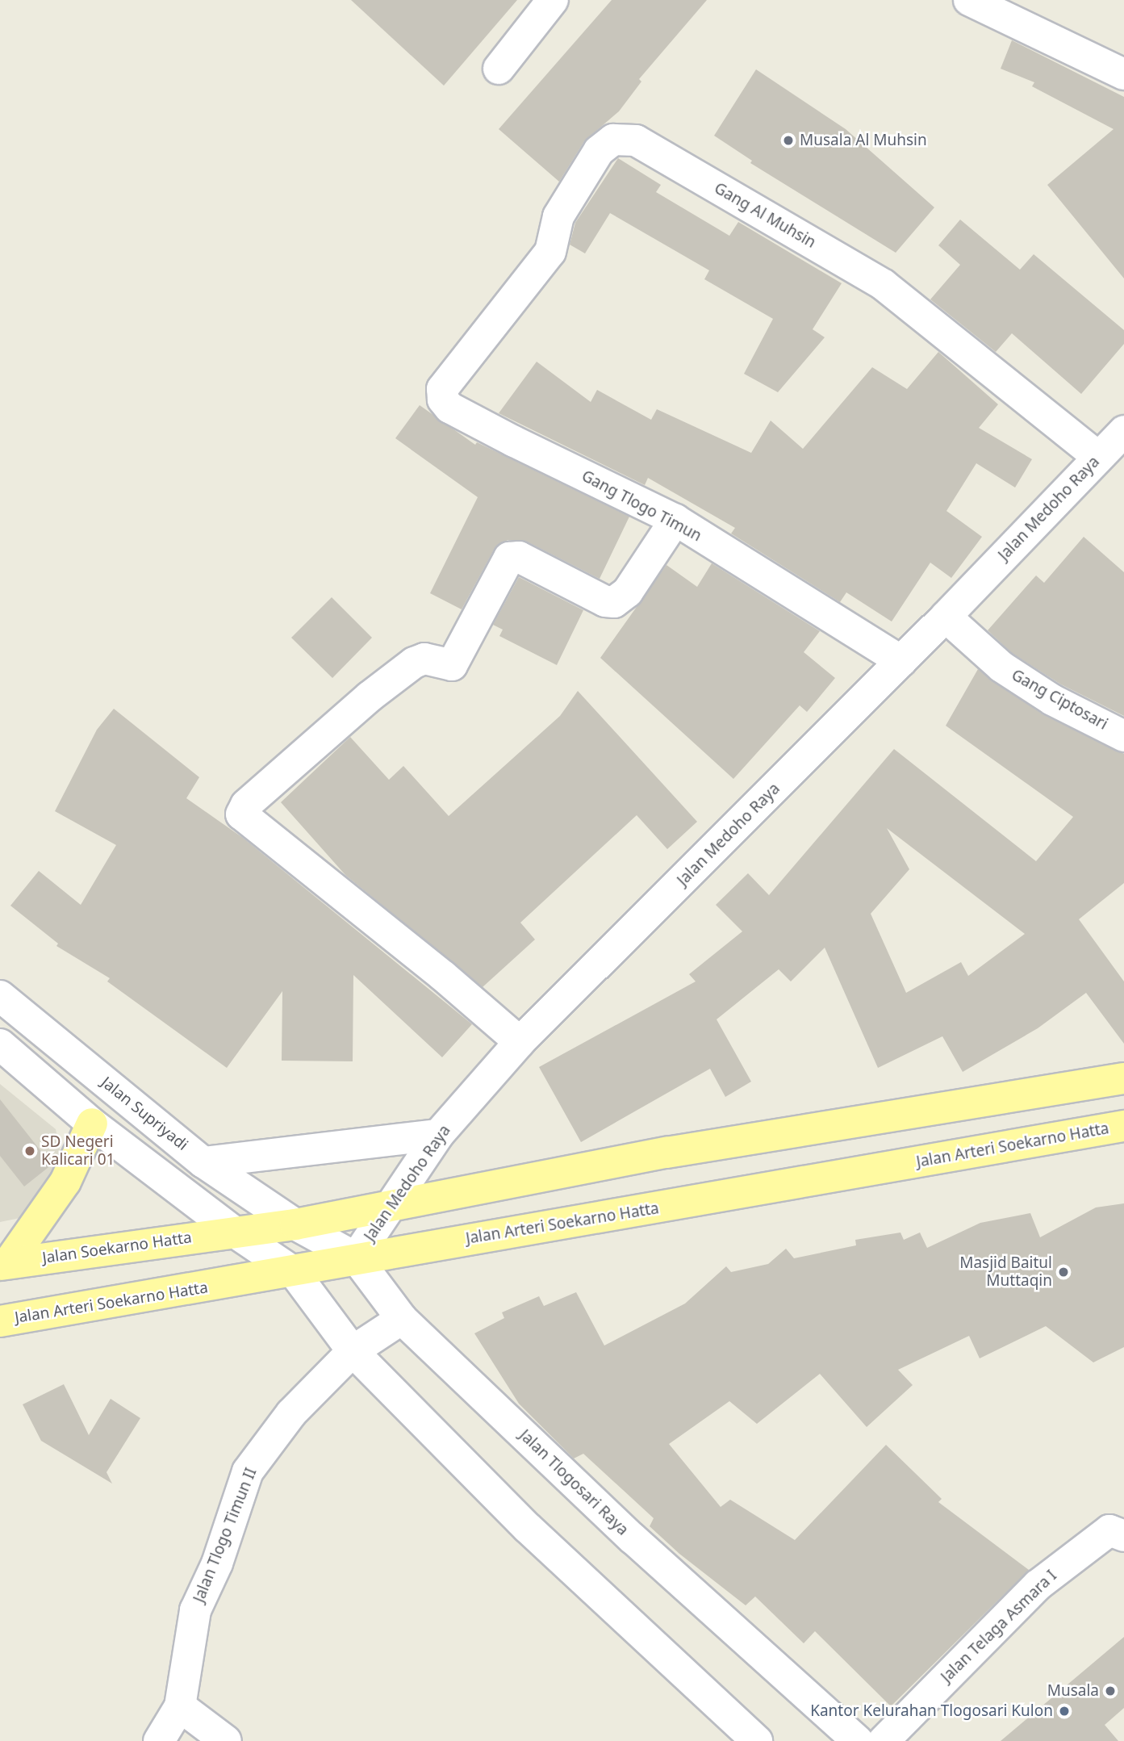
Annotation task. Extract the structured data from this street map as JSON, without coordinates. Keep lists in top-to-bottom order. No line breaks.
{"streets":{"main road":["Jalan Arteri Soekarno Hatta","Jalan Soekarno Hatta"],"street":["Gang Al Muhsin","Gang Tlogo Timun","Jalan Medoho Raya","Gang Ciptosari","Jalan Supriyadi","Jalan Tlogosari Raya","Jalan Tlogo Timun II","Jalan Telaga Asmara I"]},"crossings":[["Gang Al Muhsin","Gang Tlogo Timun"],["Gang Al Muhsin","Jalan Medoho Raya"],["Gang Tlogo Timun","Jalan Medoho Raya"],["Jalan Medoho Raya","Gang Ciptosari"],["Jalan Medoho Raya","Jalan Arteri Soekarno Hatta"],["Jalan Medoho Raya","Jalan Tlogosari Raya"],["Jalan Supriyadi","Jalan Tlogosari Raya"],["Jalan Arteri Soekarno Hatta","Jalan Tlogosari Raya"],["Jalan Tlogosari Raya","Jalan Tlogo Timun II"]],"places":["Musala Al Muhsin","SD Negeri Kalicari 01","Masjid Baitul Muttaqin","Musala","Kantor Kelurahan Tlogosari Kulon"]}
